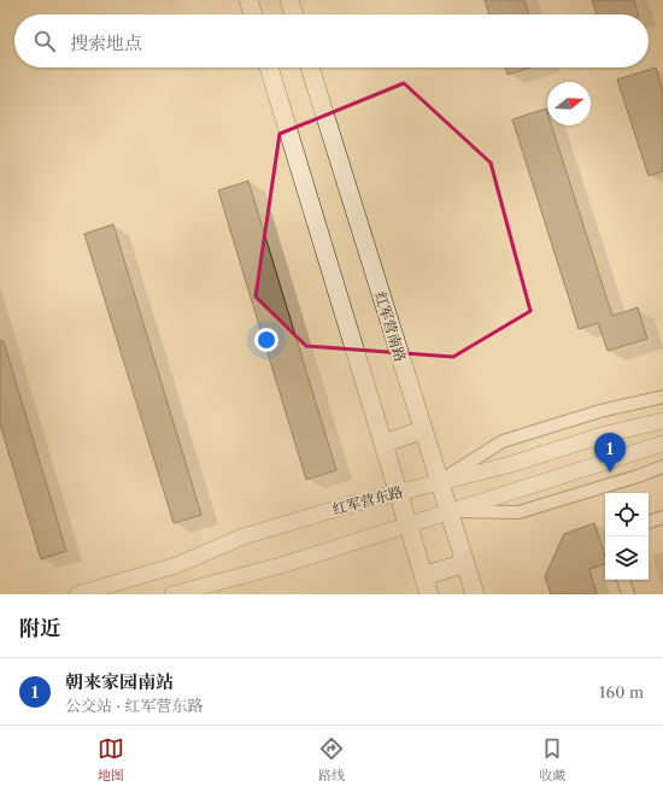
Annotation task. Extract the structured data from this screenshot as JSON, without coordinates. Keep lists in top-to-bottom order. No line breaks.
{"streets":{"main road":["红军营南路"],"street":["红军营东路"]},"crossings":[["红军营南路","红军营东路"]],"north":"right","page":{"search":"搜索地点","pins":"1","heading":"附近","list":[{"mark":"1","name":"朝来家园南站","note":"公交站 · 红军营东路","value":"160 m"}],"nav":["地图","路线","收藏"]}}
